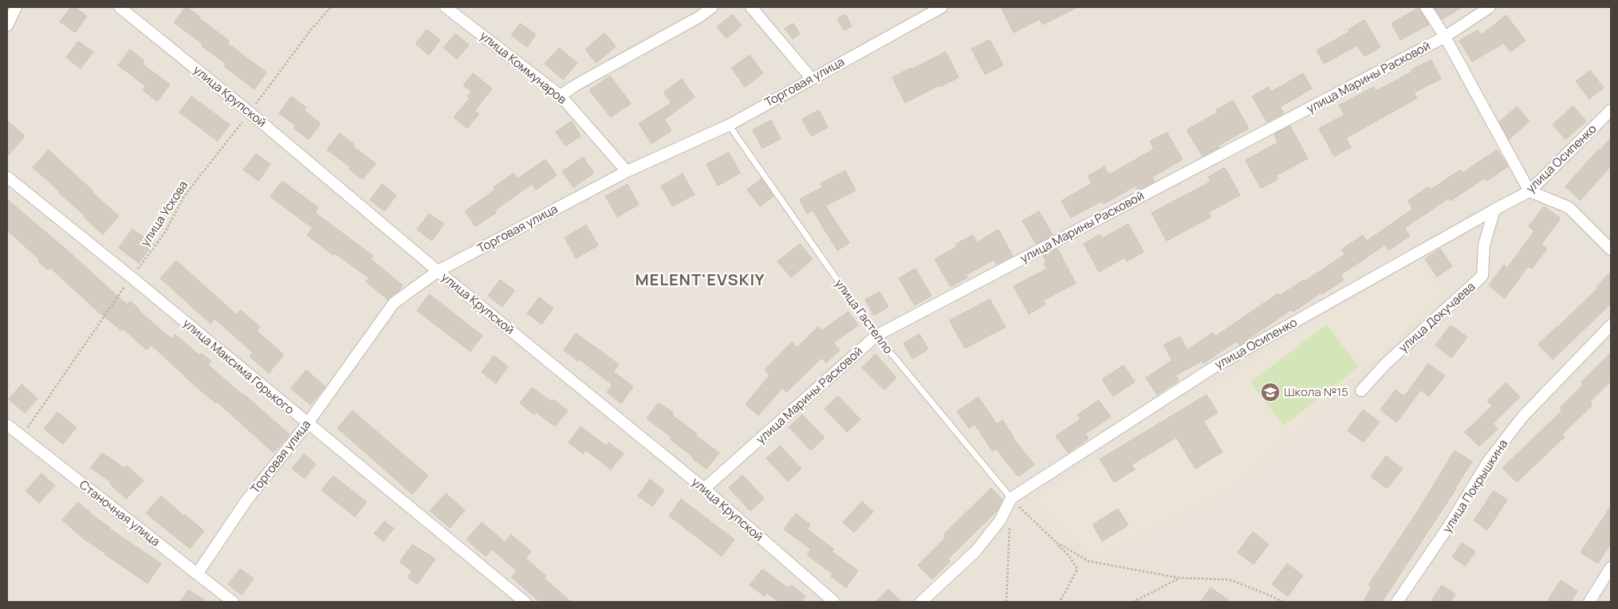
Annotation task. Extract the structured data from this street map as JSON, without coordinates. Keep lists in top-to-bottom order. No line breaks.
{"streets":{"street":["улица Коммунаров","улица Марины Расковой","Торговая улица","улица Крупской","улица Осипенко","улица Докучаева","улица Максима Горького","улица Покрышкина","Станочная улица"],"lane":["улица Гастелло"],"path":["улица Ускова"]},"crossings":[["улица Коммунаров","Торговая улица"],["улица Марины Расковой","улица Крупской"],["улица Марины Расковой","улица Гастелло"],["Торговая улица","улица Крупской"],["Торговая улица","улица Гастелло"],["Торговая улица","улица Максима Горького"],["Торговая улица","Станочная улица"],["улица Крупской","улица Ускова"],["улица Осипенко","улица Гастелло"],["улица Осипенко","улица Докучаева"],["улица Ускова","улица Максима Горького"],["улица Ускова","Станочная улица"]],"districts":["MELENT'EVSKIY"],"places":{"school or university":["Школа №15"]}}
